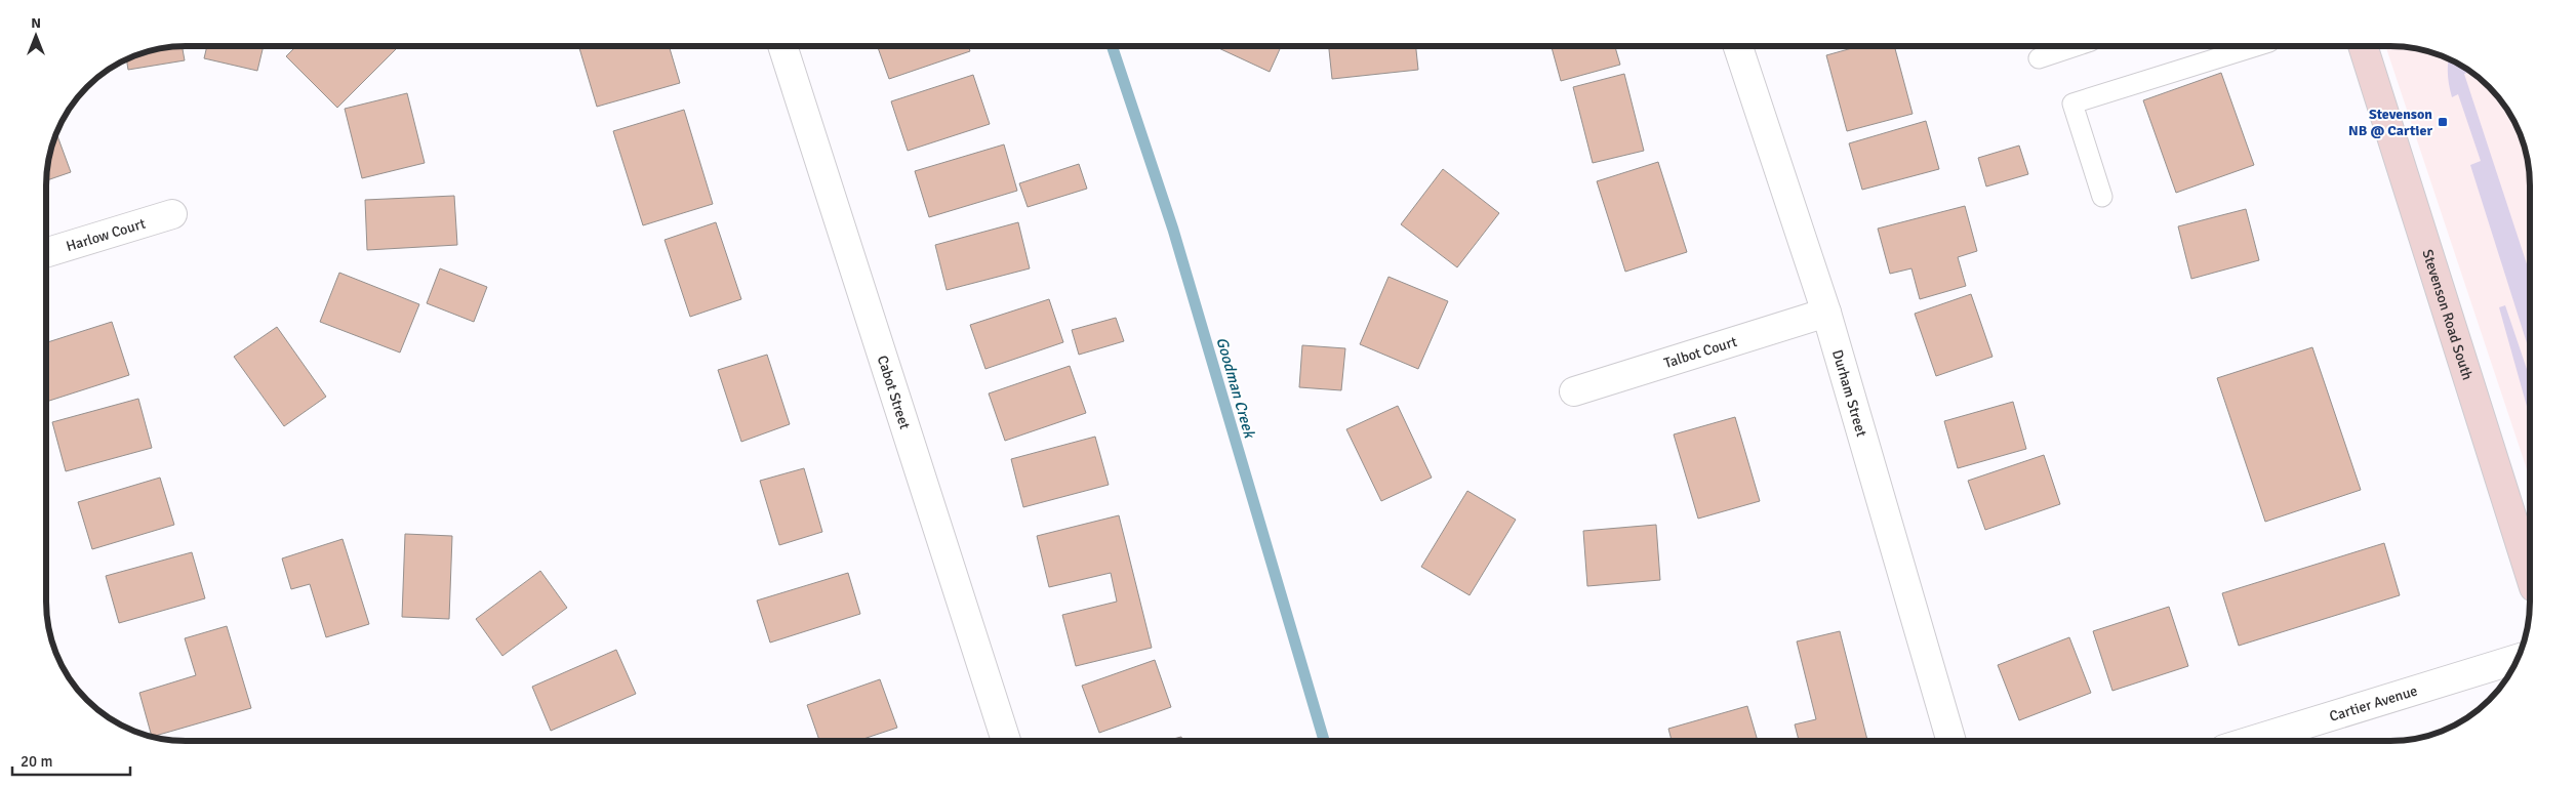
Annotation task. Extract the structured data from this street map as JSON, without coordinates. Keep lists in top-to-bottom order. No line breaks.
{"streets":{"main road":["Stevenson Road South"],"street":["Harlow Court","Talbot Court","Cabot Street","Durham Street","Cartier Avenue"]},"crossings":[["Talbot Court","Durham Street"]],"water":["Goodman Creek"],"places":{"transit":["Stevenson NB @ Cartier"]},"scale_bar":"20 m","north":"top"}
